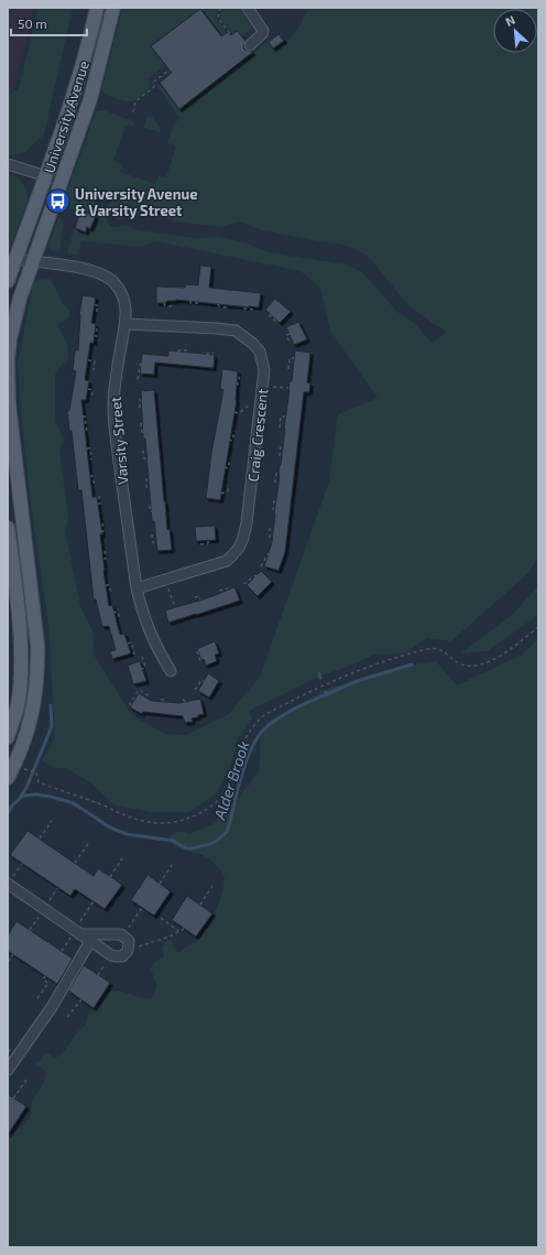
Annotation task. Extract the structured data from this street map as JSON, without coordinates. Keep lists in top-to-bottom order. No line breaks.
{"streets":{"main road":["University Avenue"],"street":["Craig Crescent","Varsity Street"]},"crossings":[["University Avenue","Varsity Street"],["Craig Crescent","Varsity Street"]],"water":["Alder Brook"],"places":{"bus stop":["University Avenue & Varsity Street"]},"scale_bar":"50 m","north":"top left"}
